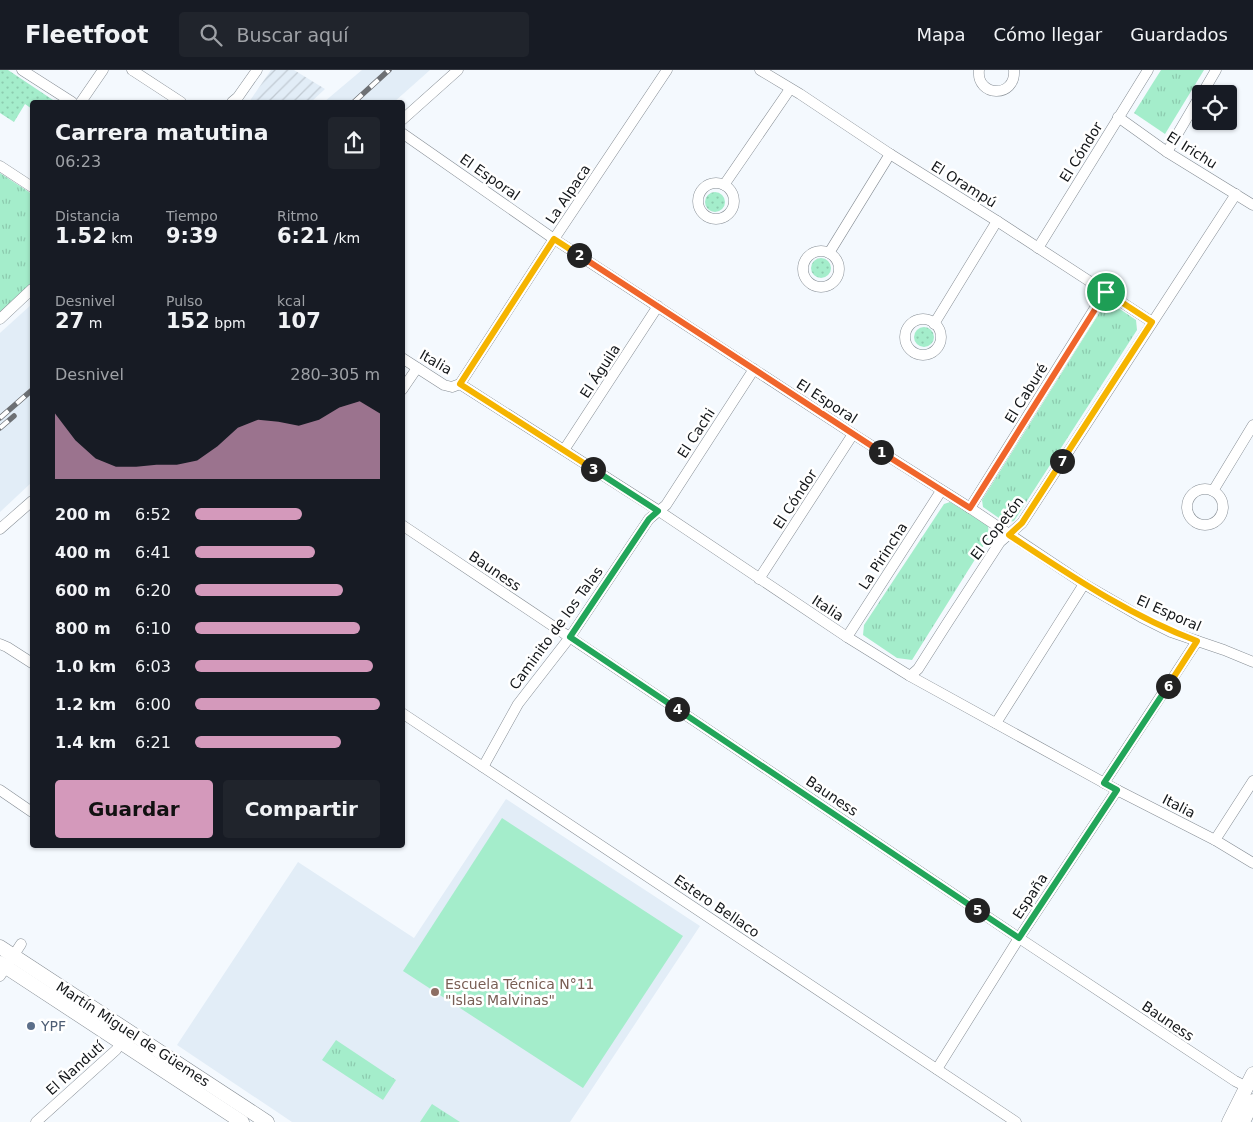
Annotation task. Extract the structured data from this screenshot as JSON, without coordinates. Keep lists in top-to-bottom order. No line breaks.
{"streets":{"main road":["Martín Miguel de Güemes"],"street":["El Irichu","El Cóndor","El Esporal","El Orampú","La Alpaca","Italia","El Águila","El Caburé","El Cachi","El Copetón","La Pirincha","Bauness","Caminito de los Talas","España","Estero Bellaco","El Ñandutí"]},"crossings":[["El Irichu","El Cóndor"],["El Irichu","El Copetón"],["El Cóndor","El Esporal"],["El Cóndor","El Orampú"],["El Cóndor","Italia"],["El Esporal","La Alpaca"],["El Esporal","El Águila"],["El Esporal","El Caburé"],["El Esporal","El Cachi"],["El Esporal","El Copetón"],["El Esporal","La Pirincha"],["El Orampú","El Caburé"],["El Orampú","El Copetón"],["La Alpaca","Italia"],["Italia","El Águila"],["Italia","El Cachi"],["Italia","El Copetón"],["Italia","La Pirincha"],["Italia","Caminito de los Talas"],["Italia","España"],["El Cachi","Caminito de los Talas"],["Bauness","Caminito de los Talas"],["Bauness","España"],["Caminito de los Talas","Estero Bellaco"],["España","Estero Bellaco"],["Martín Miguel de Güemes","El Ñandutí"]],"places":["Escuela Técnica N°11 \"Islas Malvinas\"","YPF"],"page":{"header":"Fleetfoot","search":"Buscar aquí","nav":["Mapa","Cómo llegar","Guardados"],"heading":["Carrera matutina","06:23"],"stats":[["Distancia","1.52 km"],["Tiempo","9:39"],["Ritmo","6:21 /km"],["Desnivel","27 m"],["Pulso","152 bpm"],["kcal","107"]],"pins":["2","1","7","3","6","4","5"],"chart":["Desnivel","280–305 m"],"list":[{"name":"200 m","note":"6:52"},{"name":"400 m","note":"6:41"},{"name":"600 m","note":"6:20"},{"name":"800 m","note":"6:10"},{"name":"1.0 km","note":"6:03"},{"name":"1.2 km","note":"6:00"},{"name":"1.4 km","note":"6:21"}],"buttons":["Guardar","Compartir"]}}
